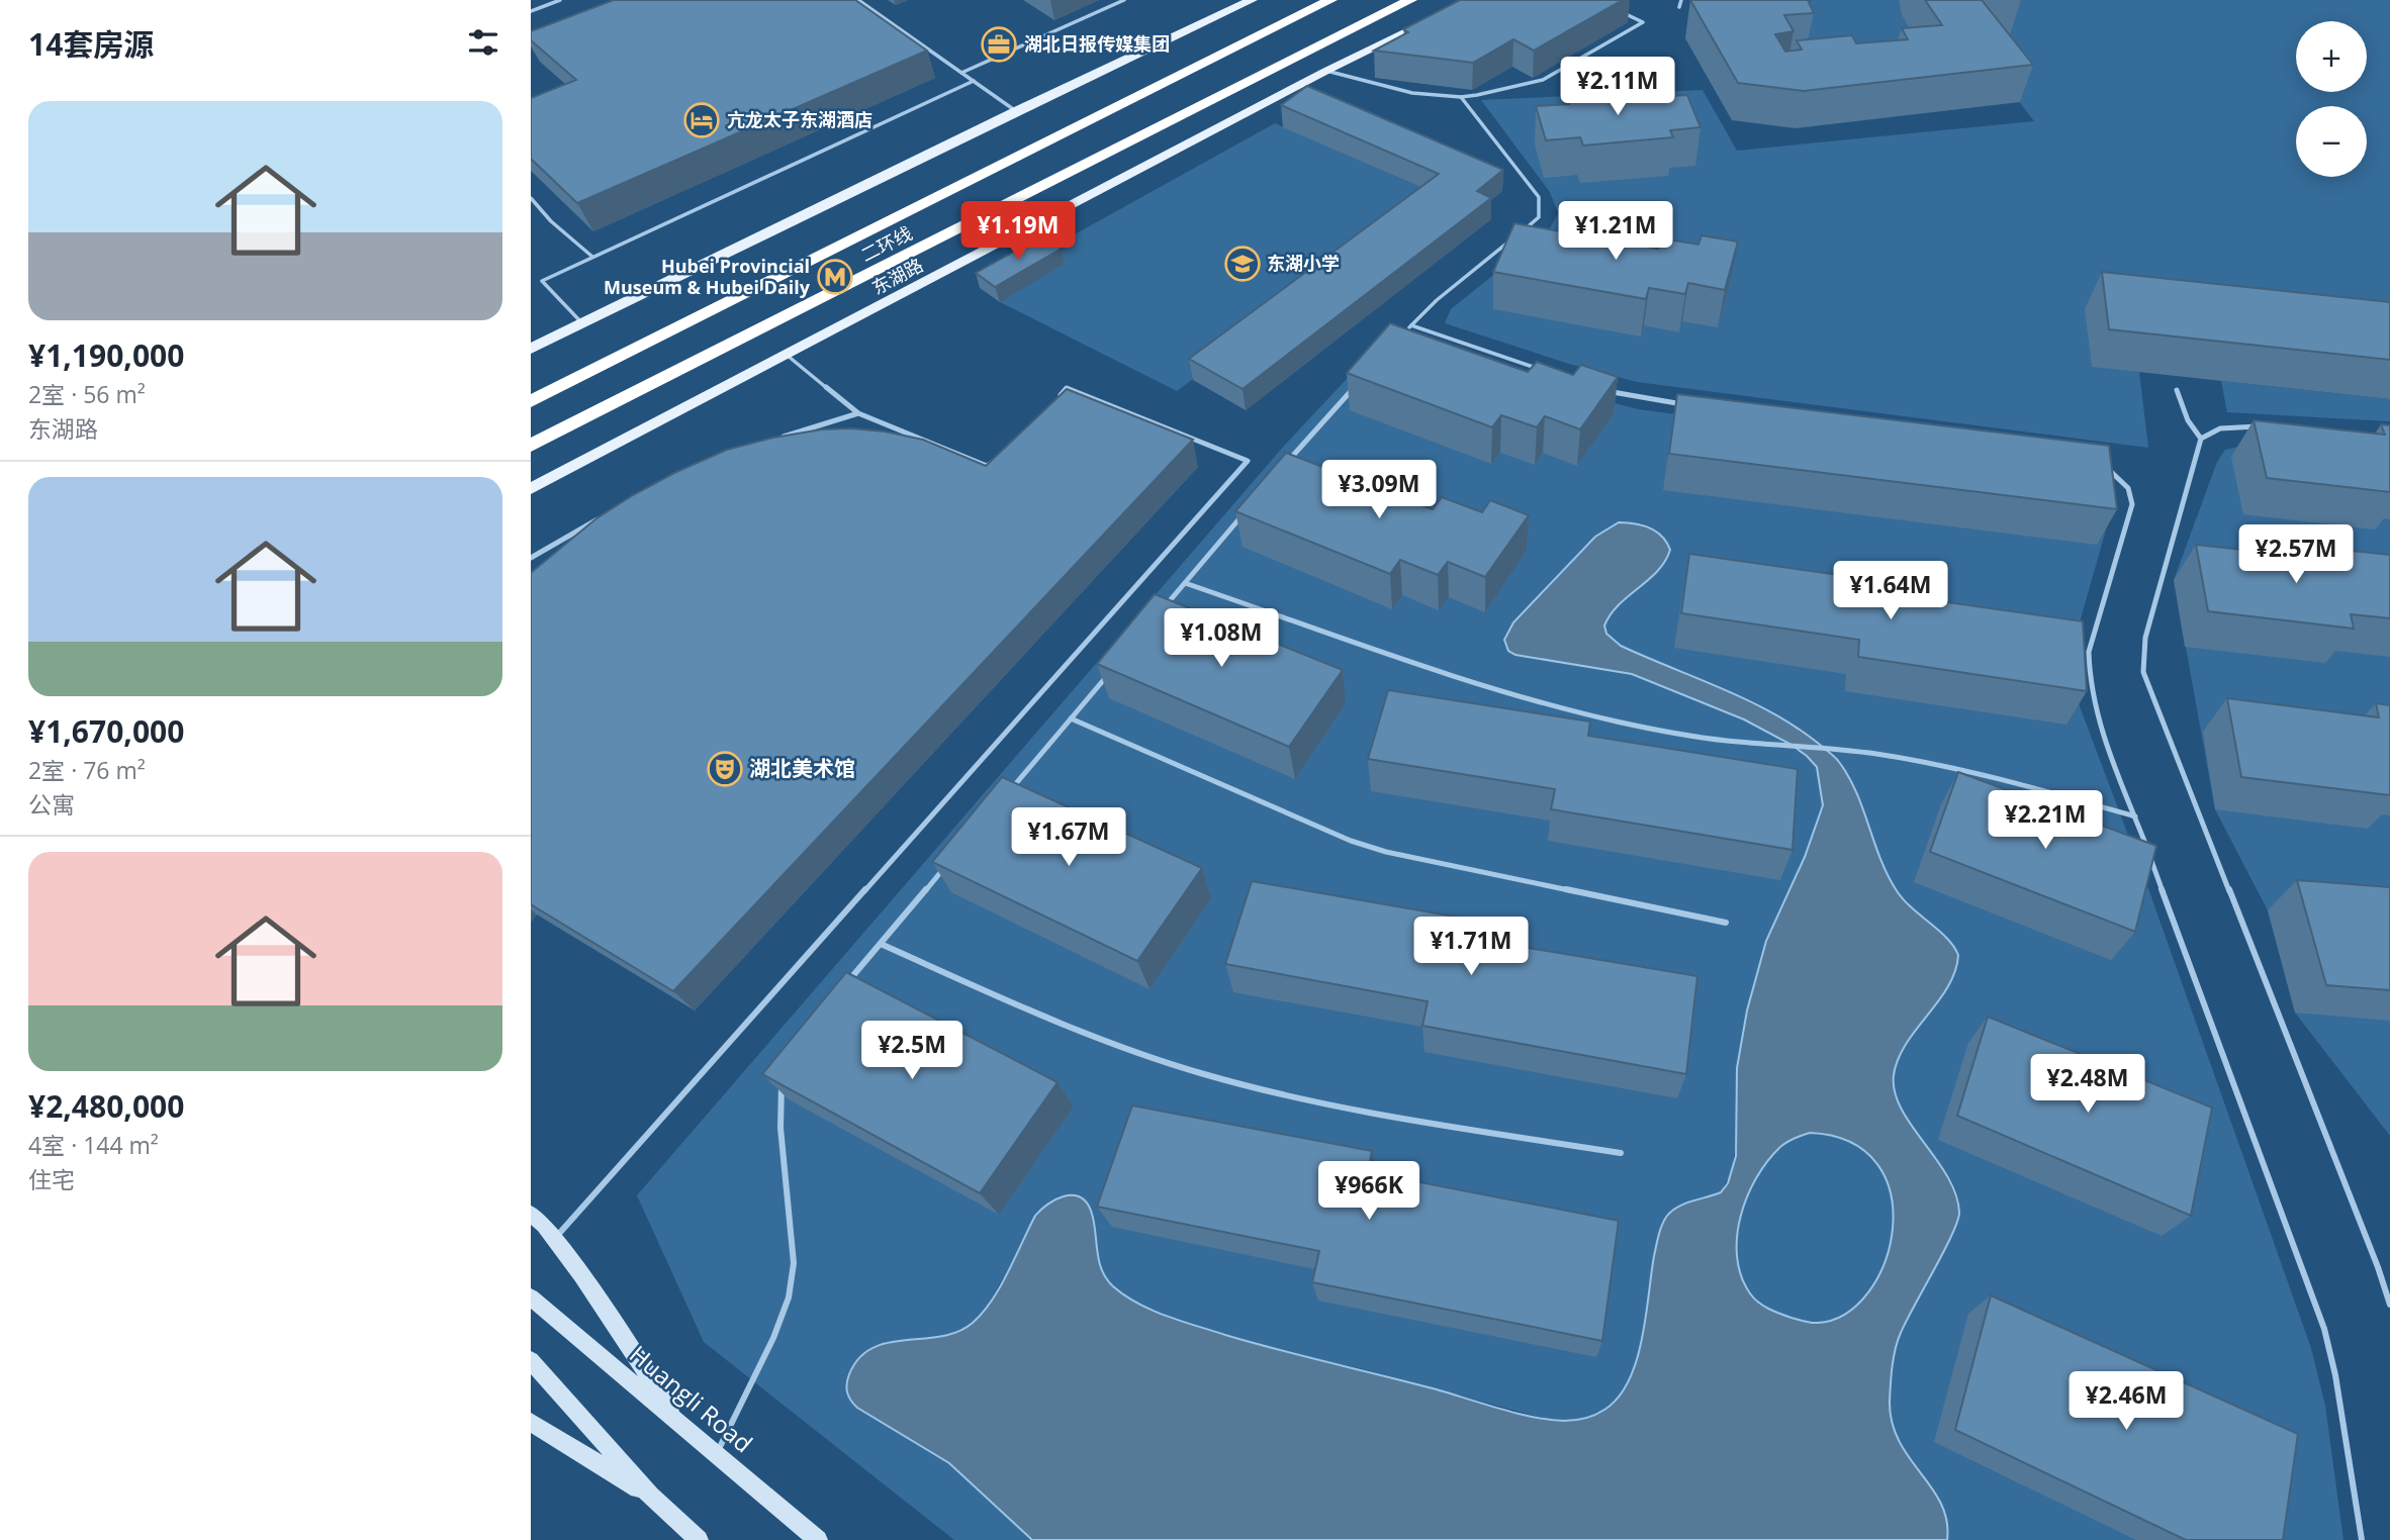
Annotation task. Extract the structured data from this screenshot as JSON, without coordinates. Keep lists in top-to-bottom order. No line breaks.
{"streets":{"highway":["二环线"],"main road":["东湖路"],"street":["Huangli Road"]},"places":{"office":["湖北日报传媒集团"],"hotel":["亢龙太子东湖酒店"],"school or university":["东湖小学"],"metro station":["Hubei Provincial Museum & Hubei Daily"],"theatre":["湖北美术馆"]},"page":{"heading":"14套房源","map_buttons":["+","−"],"price":["¥2.11M","¥1.19M","¥1.21M","¥3.09M","¥2.57M","¥1.64M","¥1.08M","¥2.21M","¥1.67M","¥1.71M","¥2.5M","¥2.48M","¥966K","¥2.46M"],"list":[{"name":"¥1,190,000","note":"2室 · 56 m² · 东湖路"},{"name":"¥1,670,000","note":"2室 · 76 m² · 公寓"},{"name":"¥2,480,000","note":"4室 · 144 m² · 住宅"}]}}
